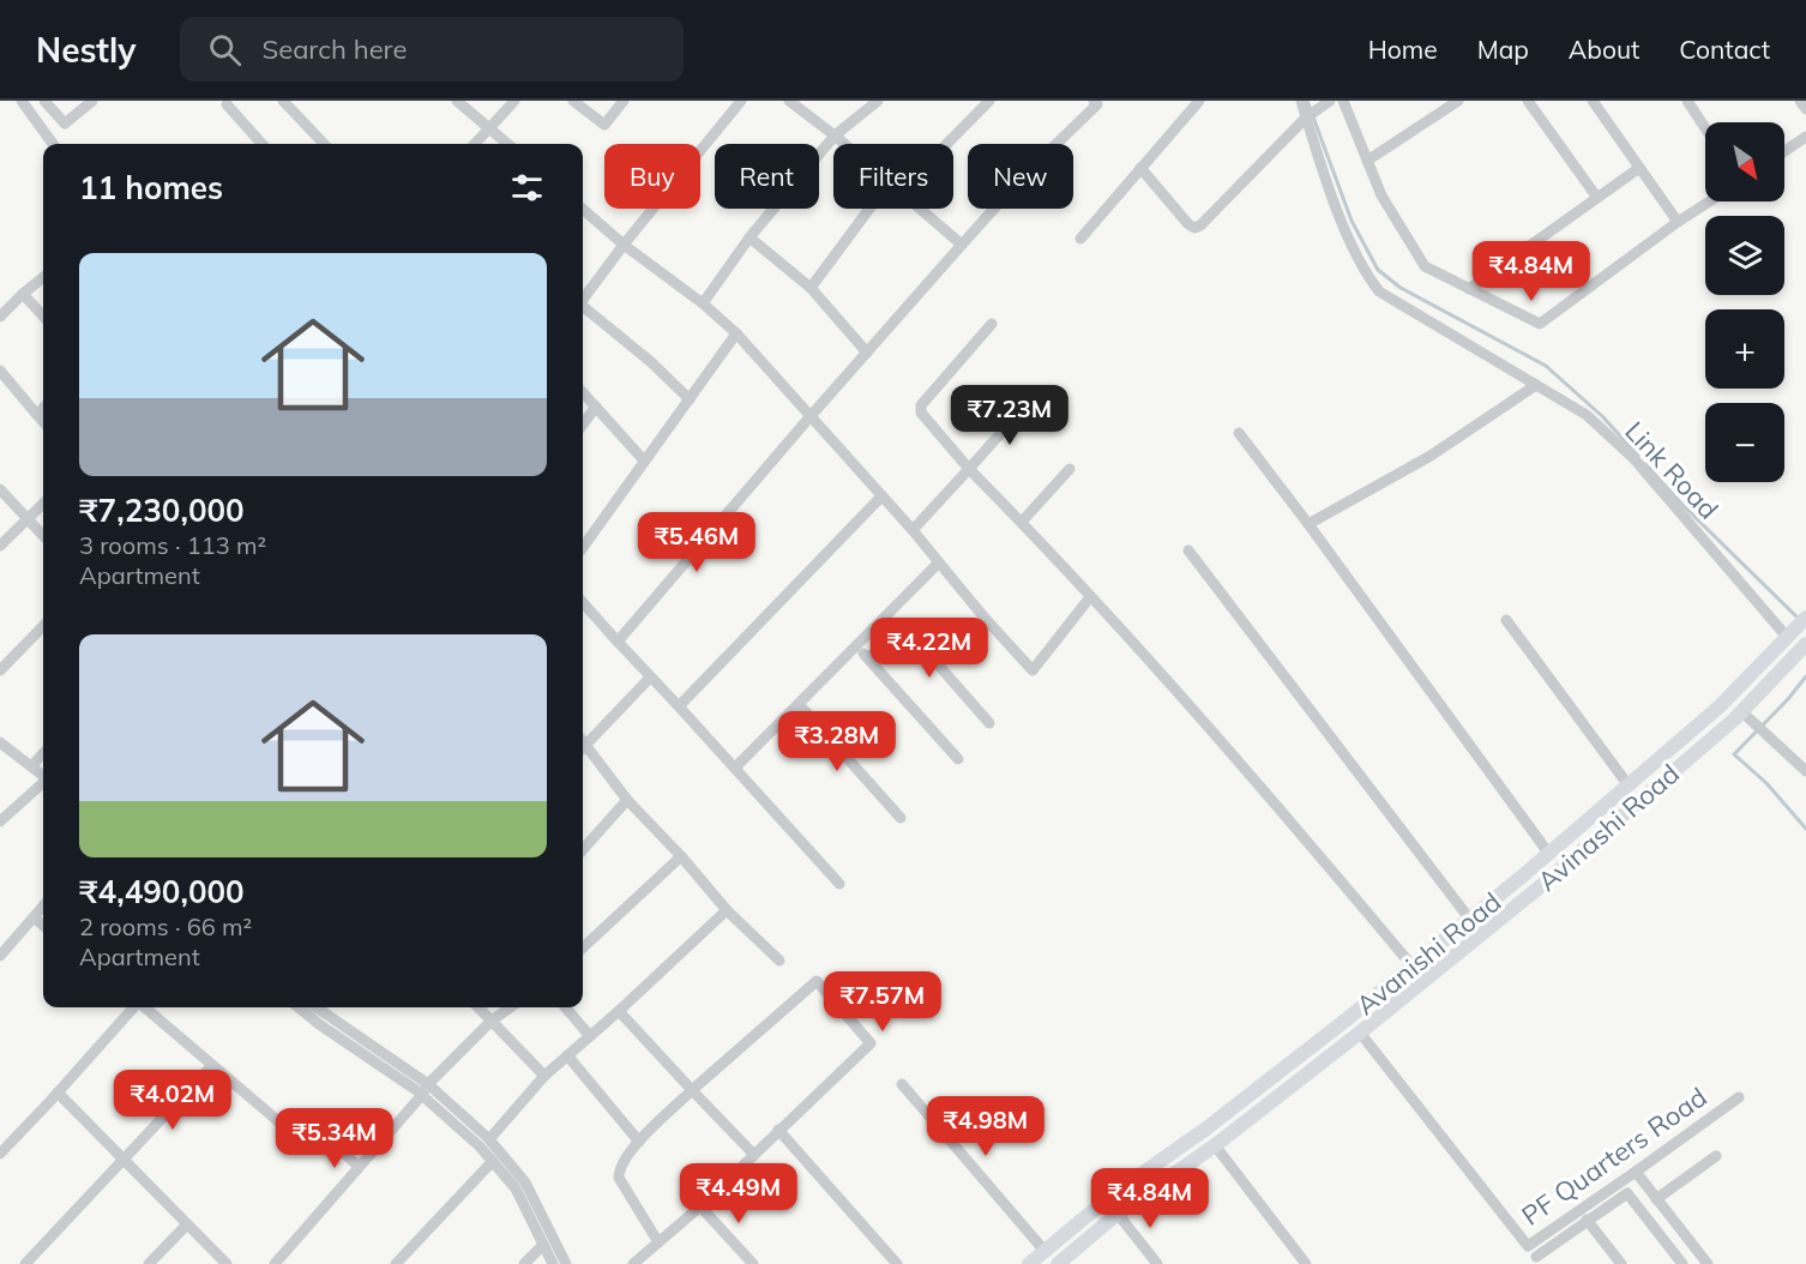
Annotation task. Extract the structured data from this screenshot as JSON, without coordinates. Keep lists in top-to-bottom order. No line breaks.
{"streets":{"main road":["Avinashi Road","Avanishi Road"],"street":["Link Road","PF Quarters Road"]},"crossings":[["Link Road","Avanishi Road"],["Avinashi Road","PF Quarters Road"]],"north":"bottom right","page":{"header":"Nestly","search":"Search here","nav":["Home","Map","About","Contact"],"map_buttons":["+","−"],"chip":["Buy","Rent","Filters","New"],"heading":"11 homes","list":[{"name":"₹7,230,000","note":"3 rooms · 113 m² · Apartment"},{"name":"₹4,490,000","note":"2 rooms · 66 m² · Apartment"}],"price":["₹4.84M","₹7.23M","₹5.46M","₹4.22M","₹3.28M","₹7.57M","₹4.02M","₹4.98M","₹5.34M","₹4.49M","₹4.84M"]}}
